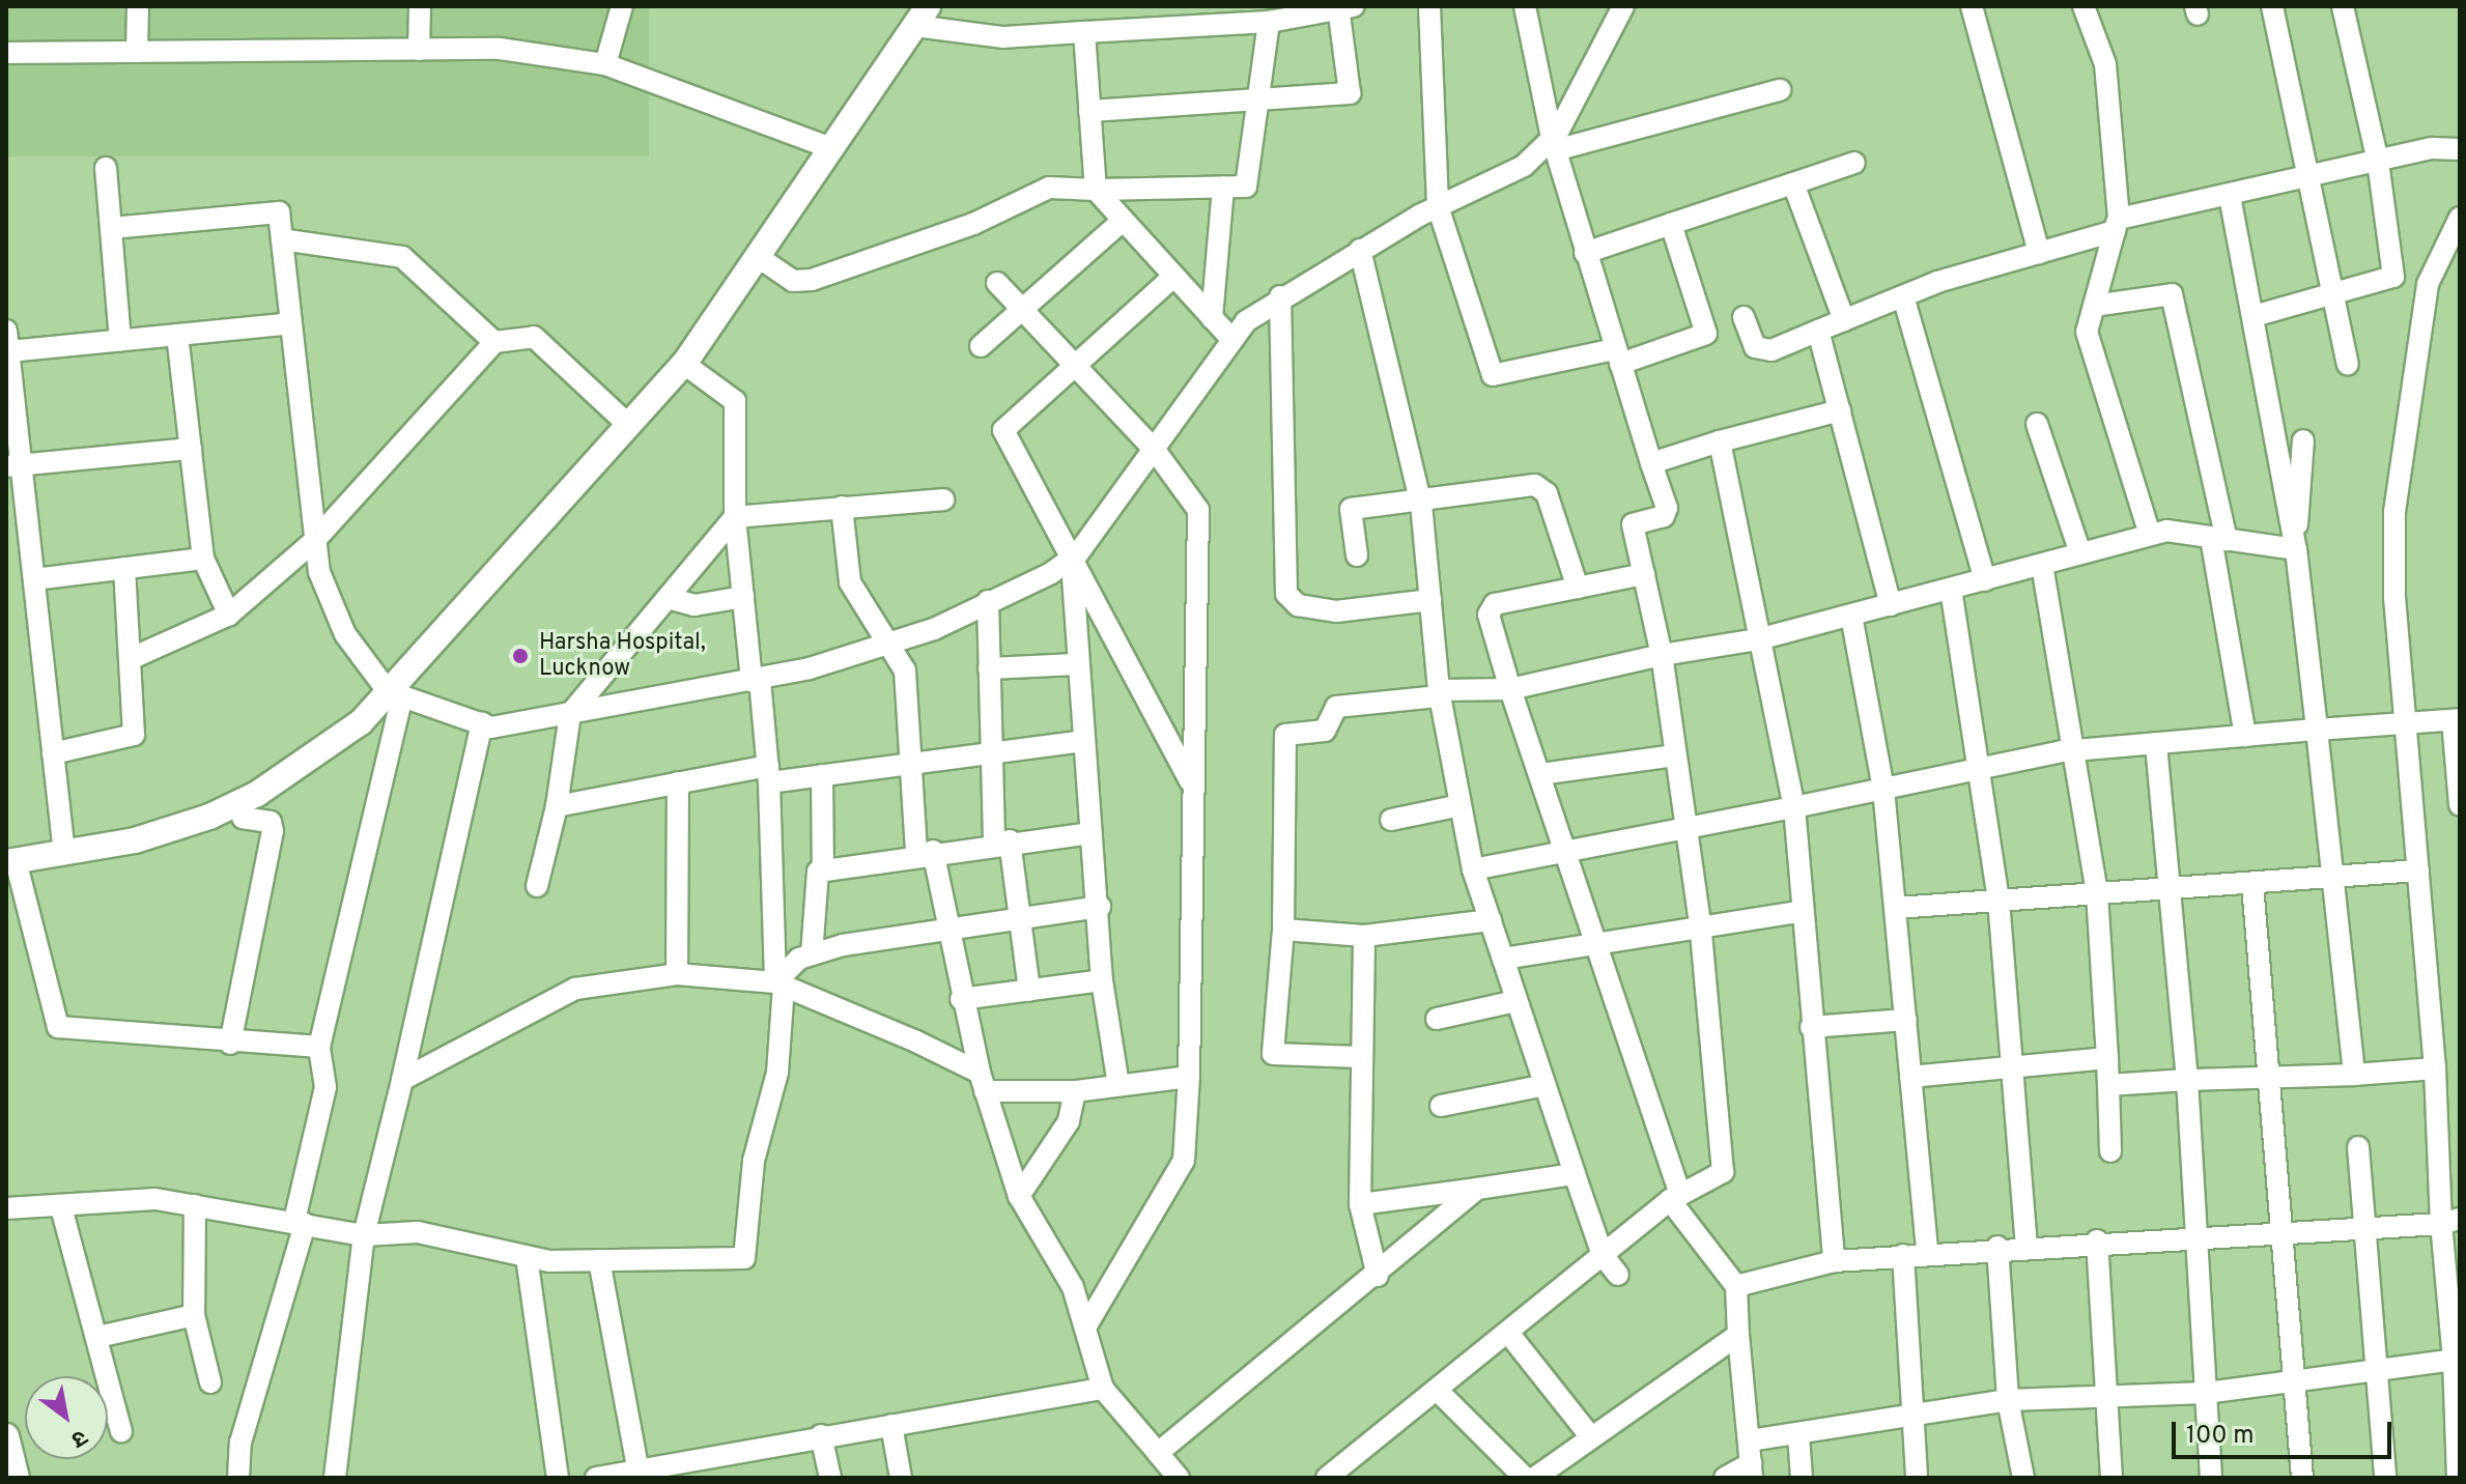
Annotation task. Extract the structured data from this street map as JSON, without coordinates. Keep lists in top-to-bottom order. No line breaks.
{"places":["Harsha Hospital, Lucknow"],"scale_bar":"100 m","north":"bottom right"}
